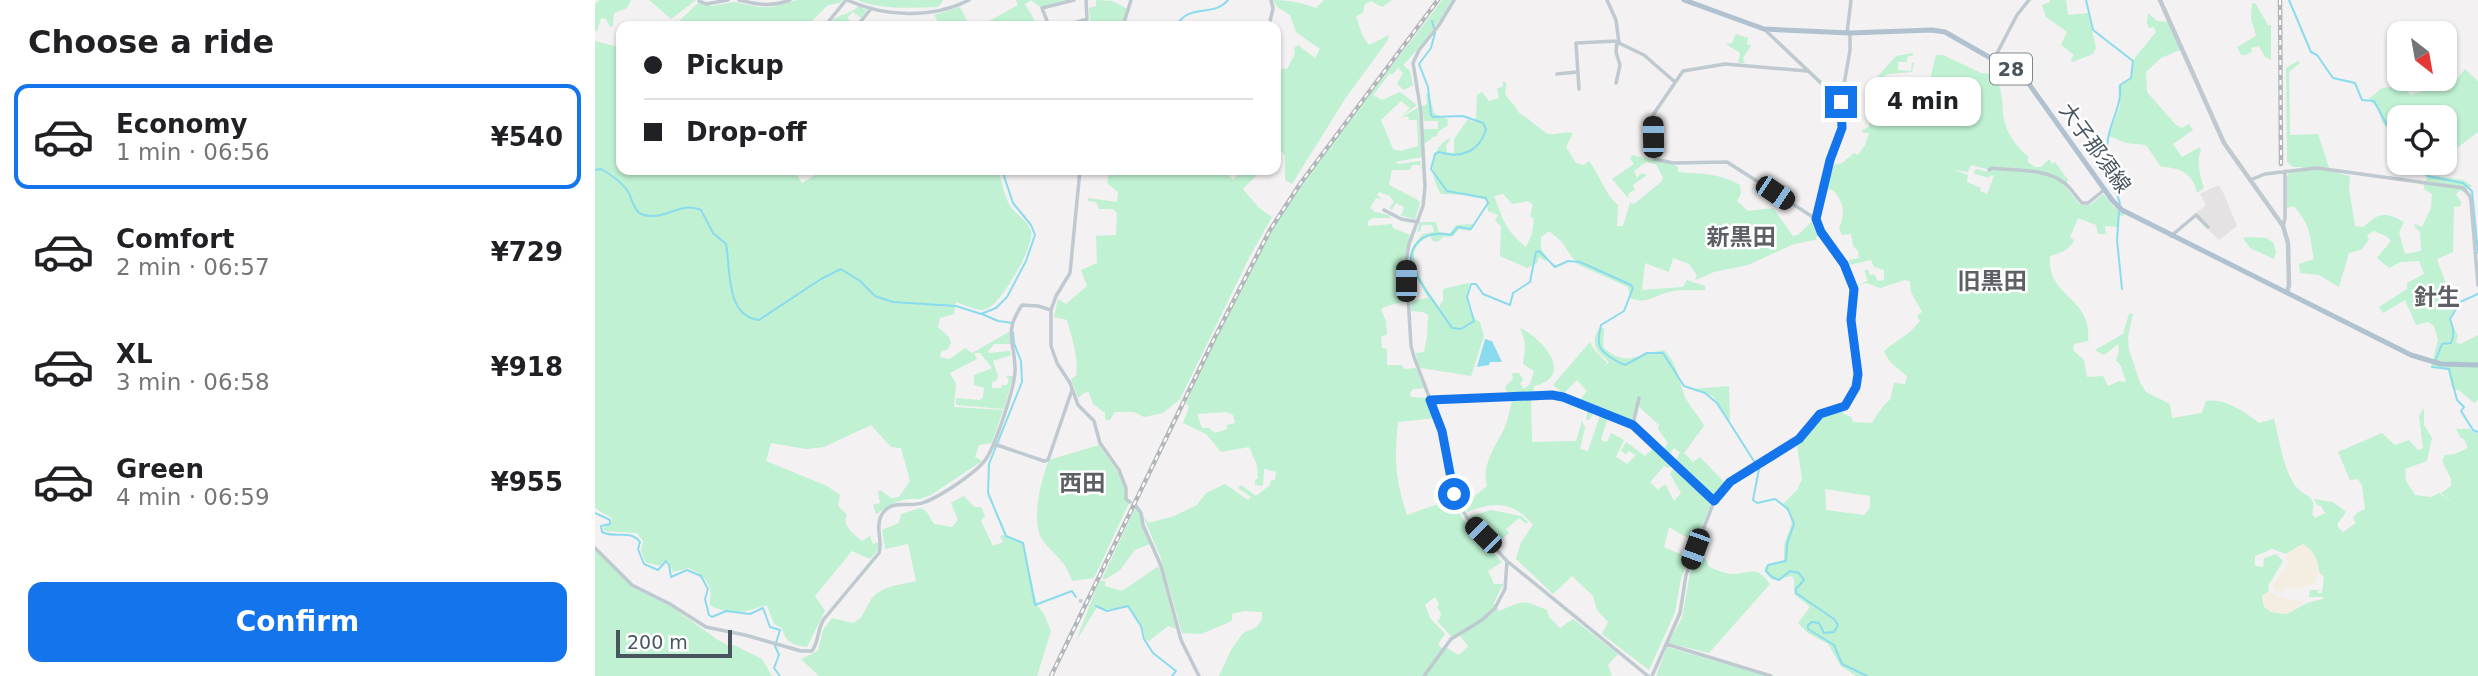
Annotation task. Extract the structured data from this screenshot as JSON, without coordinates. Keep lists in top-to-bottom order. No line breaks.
{"streets":{"main road":["28","大子那須線"]},"districts":["新黒田","旧黒田","針生","西田"],"scale_bar":"200 m","north":"bottom right","page":{"heading":"Choose a ride","banner":["Pickup","Drop-off"],"bubble":"4 min","list":[{"name":"Economy","note":"1 min · 06:56","value":"¥540"},{"name":"Comfort","note":"2 min · 06:57","value":"¥729"},{"name":"XL","note":"3 min · 06:58","value":"¥918"},{"name":"Green","note":"4 min · 06:59","value":"¥955"}],"buttons":"Confirm","scale":"200 m"}}
